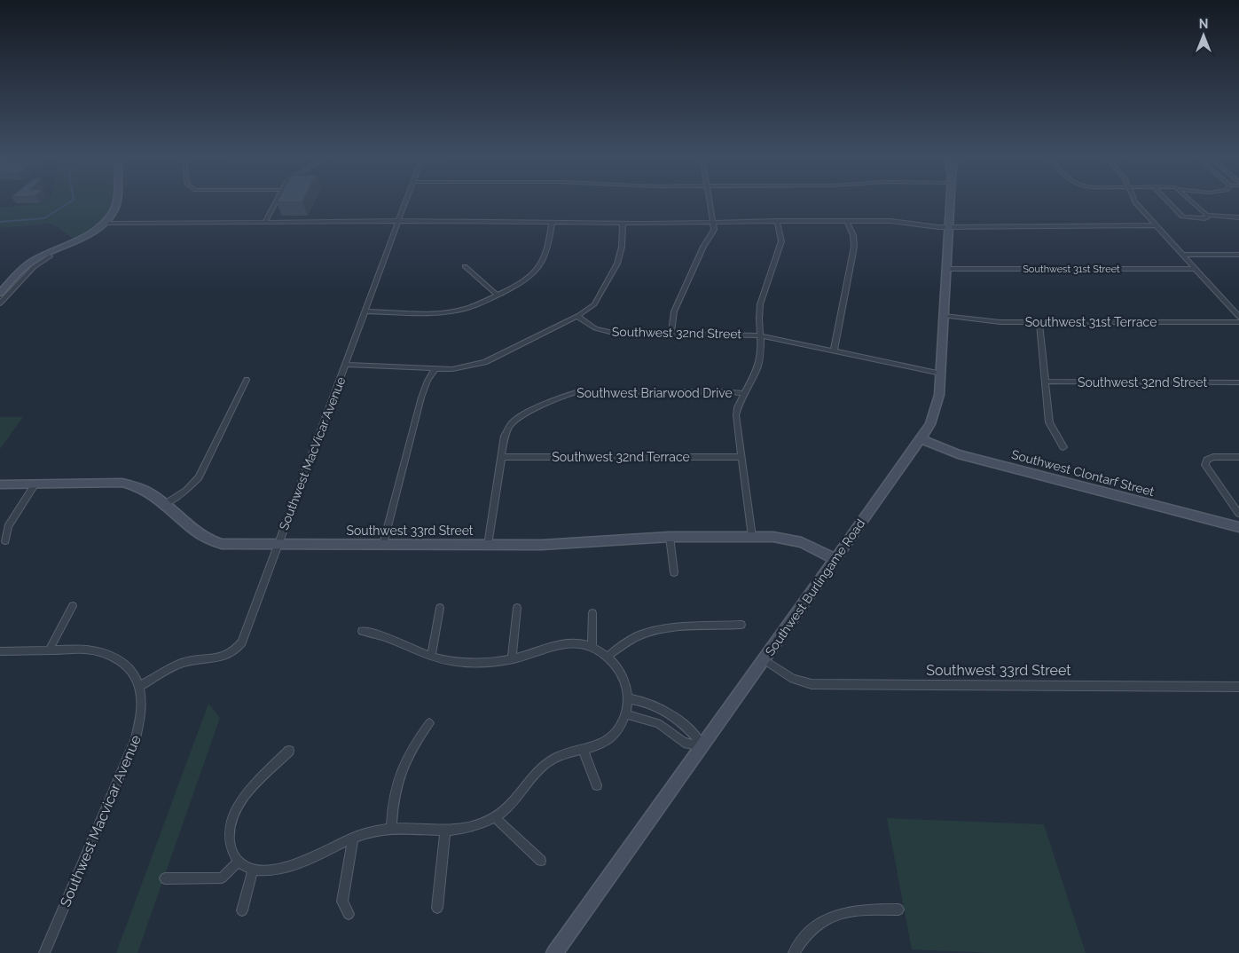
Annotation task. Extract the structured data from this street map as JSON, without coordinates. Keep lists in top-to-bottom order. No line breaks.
{"streets":{"street":["Southwest 31st Street","Southwest 31st Terrace","Southwest 32nd Street","Southwest Briarwood Drive","Southwest MacVicar Avenue","Southwest 32nd Terrace","Southwest Clontarf Street","Southwest 33rd Street","Southwest Burlingame Road","Southwest Macvicar Avenue"]},"crossings":[["Southwest 31st Street","Southwest Burlingame Road"],["Southwest 31st Terrace","Southwest Burlingame Road"],["Southwest 32nd Street","Southwest Burlingame Road"],["Southwest Briarwood Drive","Southwest 32nd Terrace"],["Southwest Briarwood Drive","Southwest 33rd Street"],["Southwest MacVicar Avenue","Southwest 33rd Street"],["Southwest MacVicar Avenue","Southwest Macvicar Avenue"],["Southwest Clontarf Street","Southwest Burlingame Road"],["Southwest 33rd Street","Southwest Burlingame Road"]],"north":"top"}
